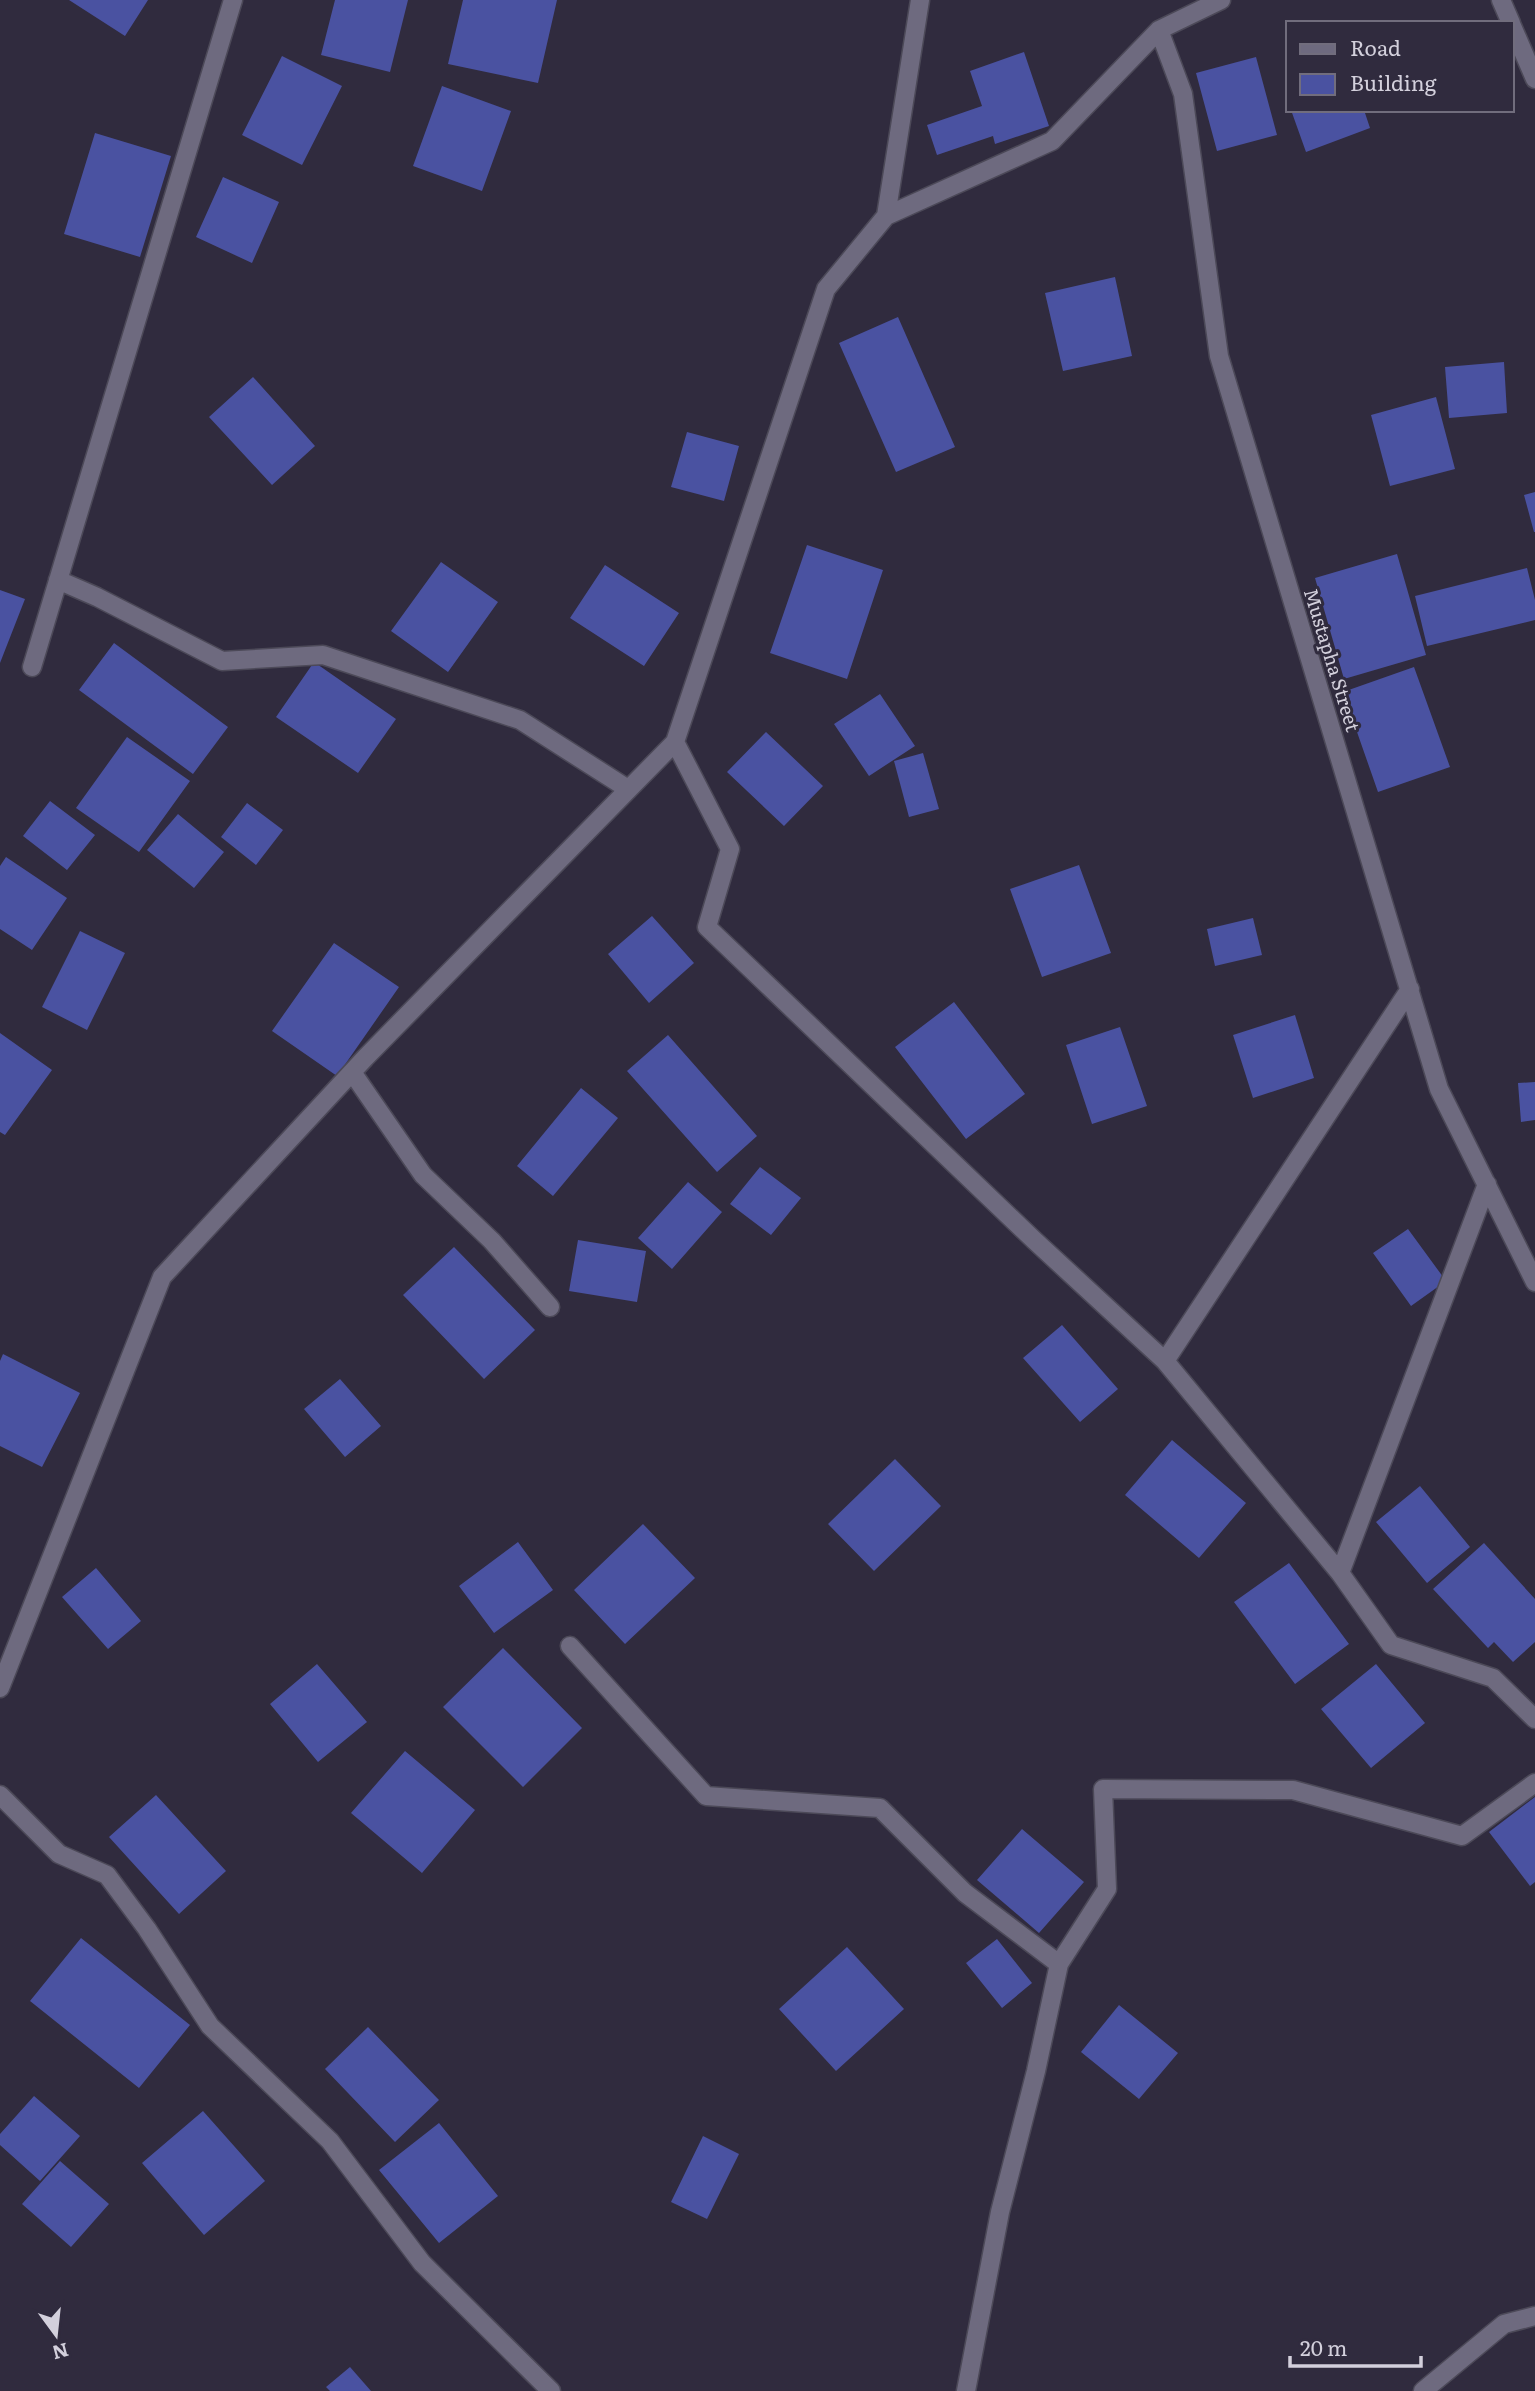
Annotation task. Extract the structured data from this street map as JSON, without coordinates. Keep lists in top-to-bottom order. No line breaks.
{"streets":{"street":["Mustapha Street"]},"legend":["Road","Building"],"scale_bar":"20 m","north":"bottom"}
